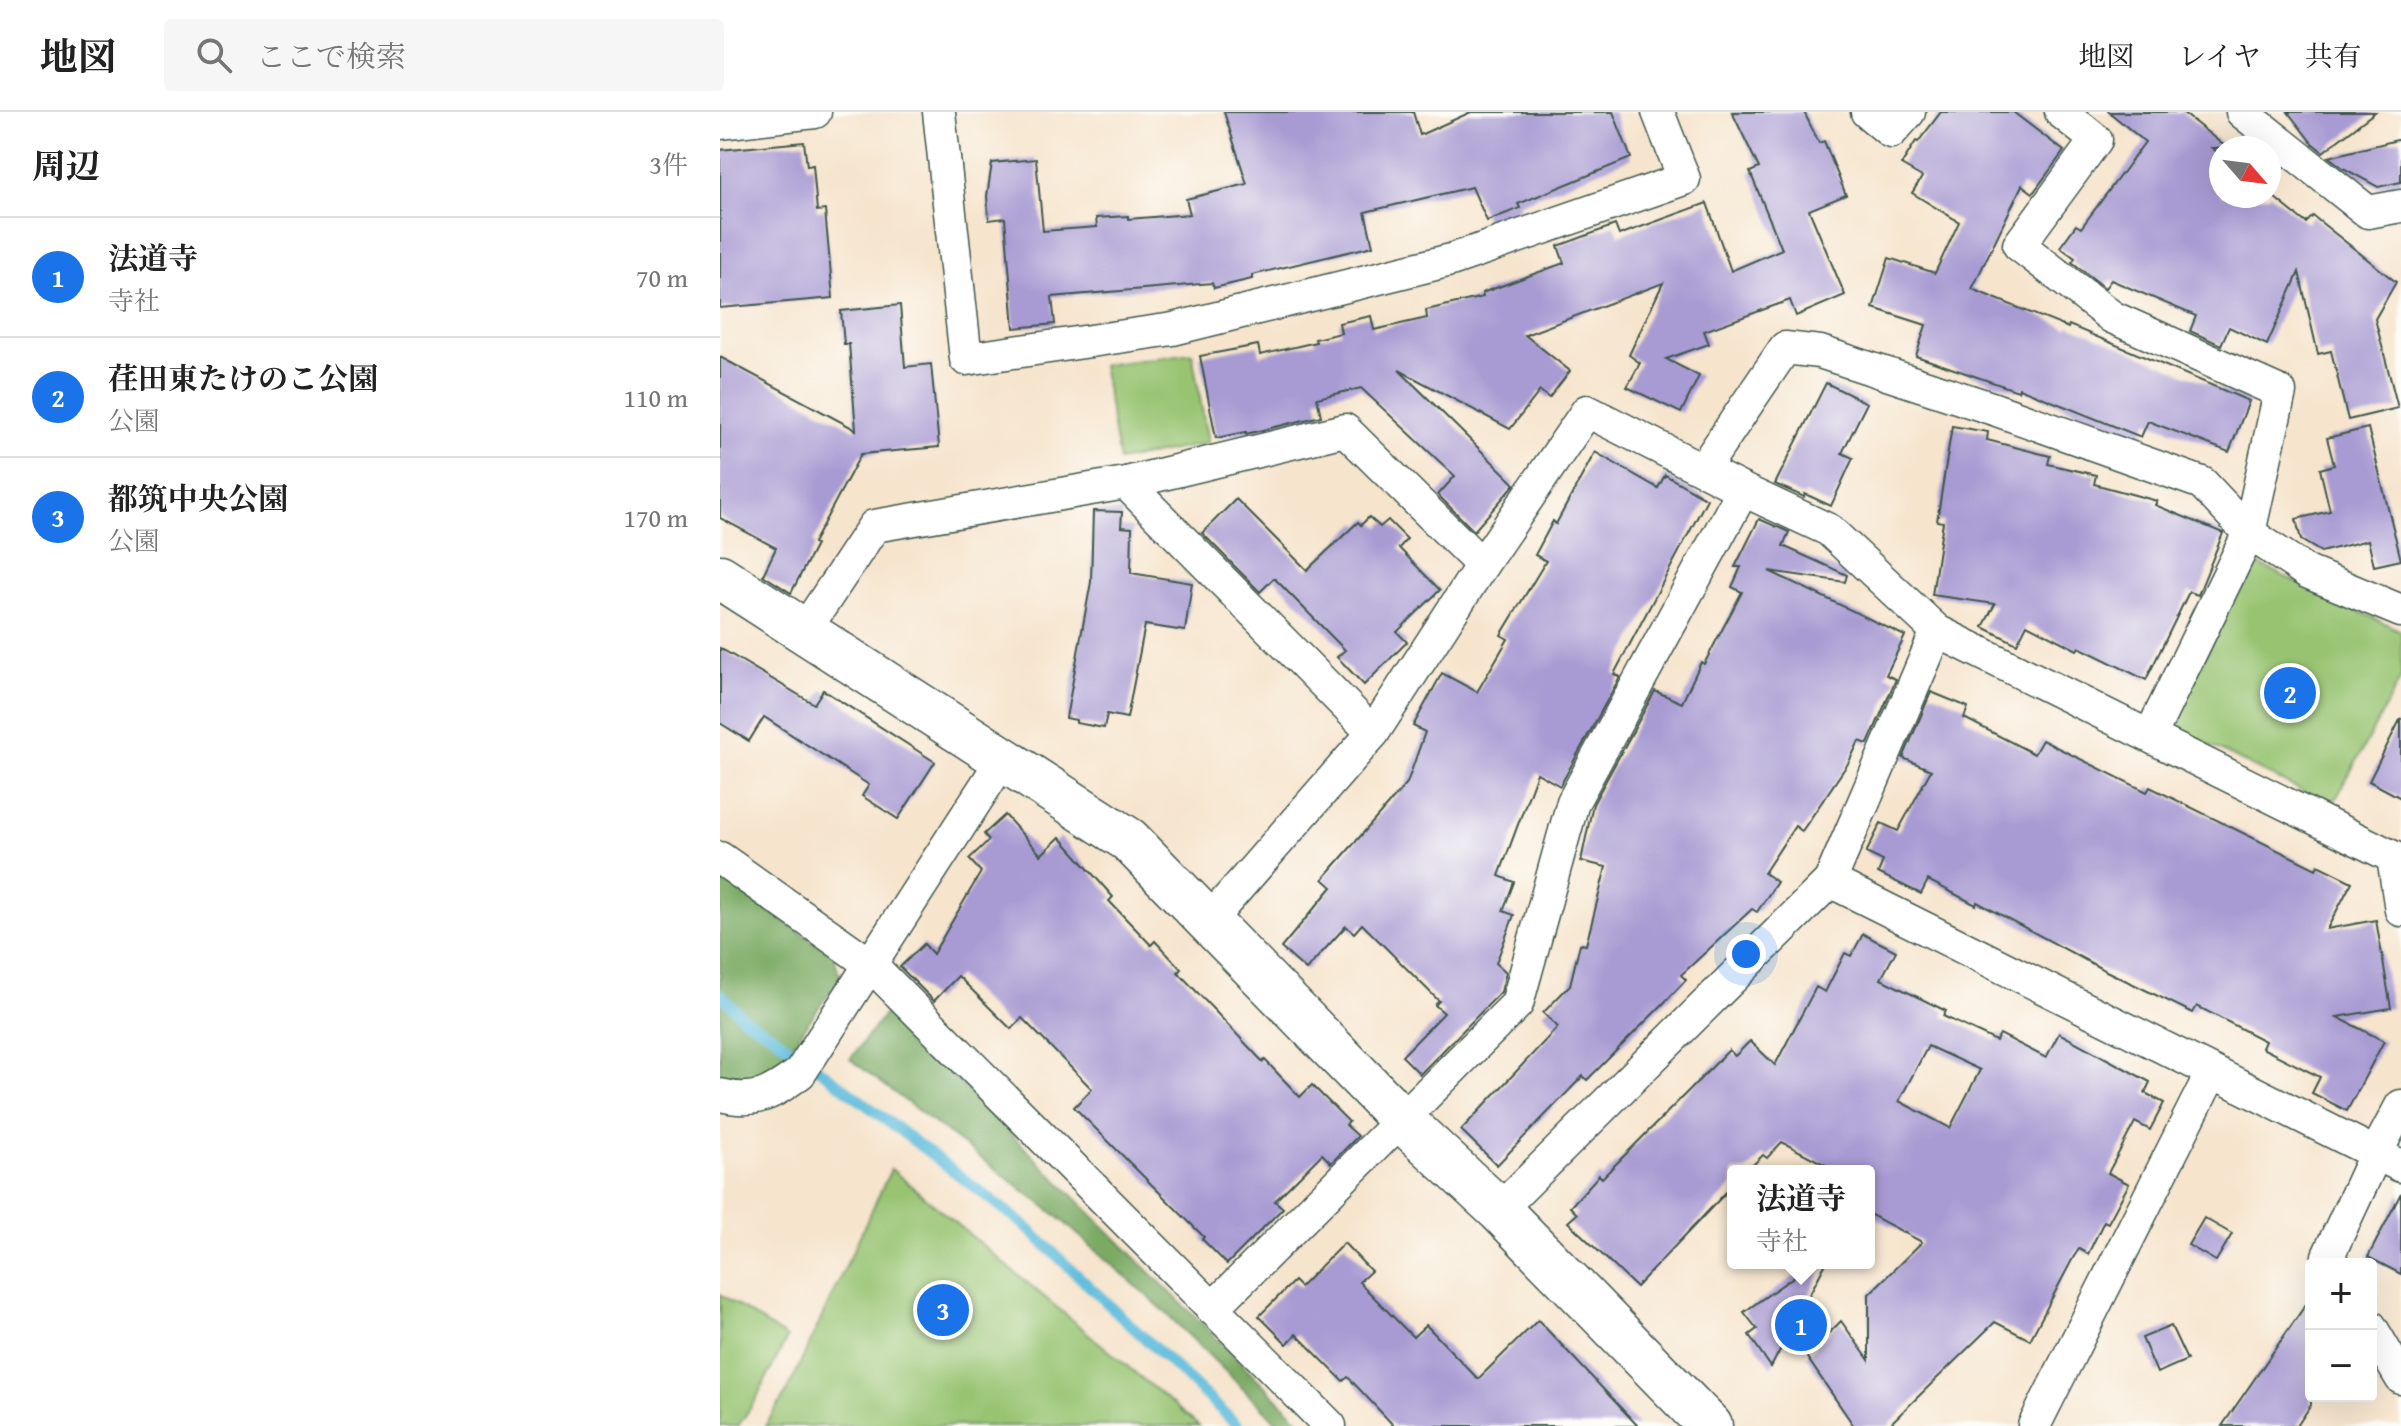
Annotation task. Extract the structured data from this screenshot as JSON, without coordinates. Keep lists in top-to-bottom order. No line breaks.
{"north":"bottom right","page":{"header":"地図","search":"ここで検索","nav":["地図","レイヤ","共有"],"heading":["周辺","3件"],"list":[{"mark":"1","name":"法道寺","note":"寺社","value":"70 m"},{"mark":"2","name":"荏田東たけのこ公園","note":"公園","value":"110 m"},{"mark":"3","name":"都筑中央公園","note":"公園","value":"170 m"}],"pins":["2","3","1"],"popup":["法道寺","寺社"],"map_buttons":["+","−"]}}
